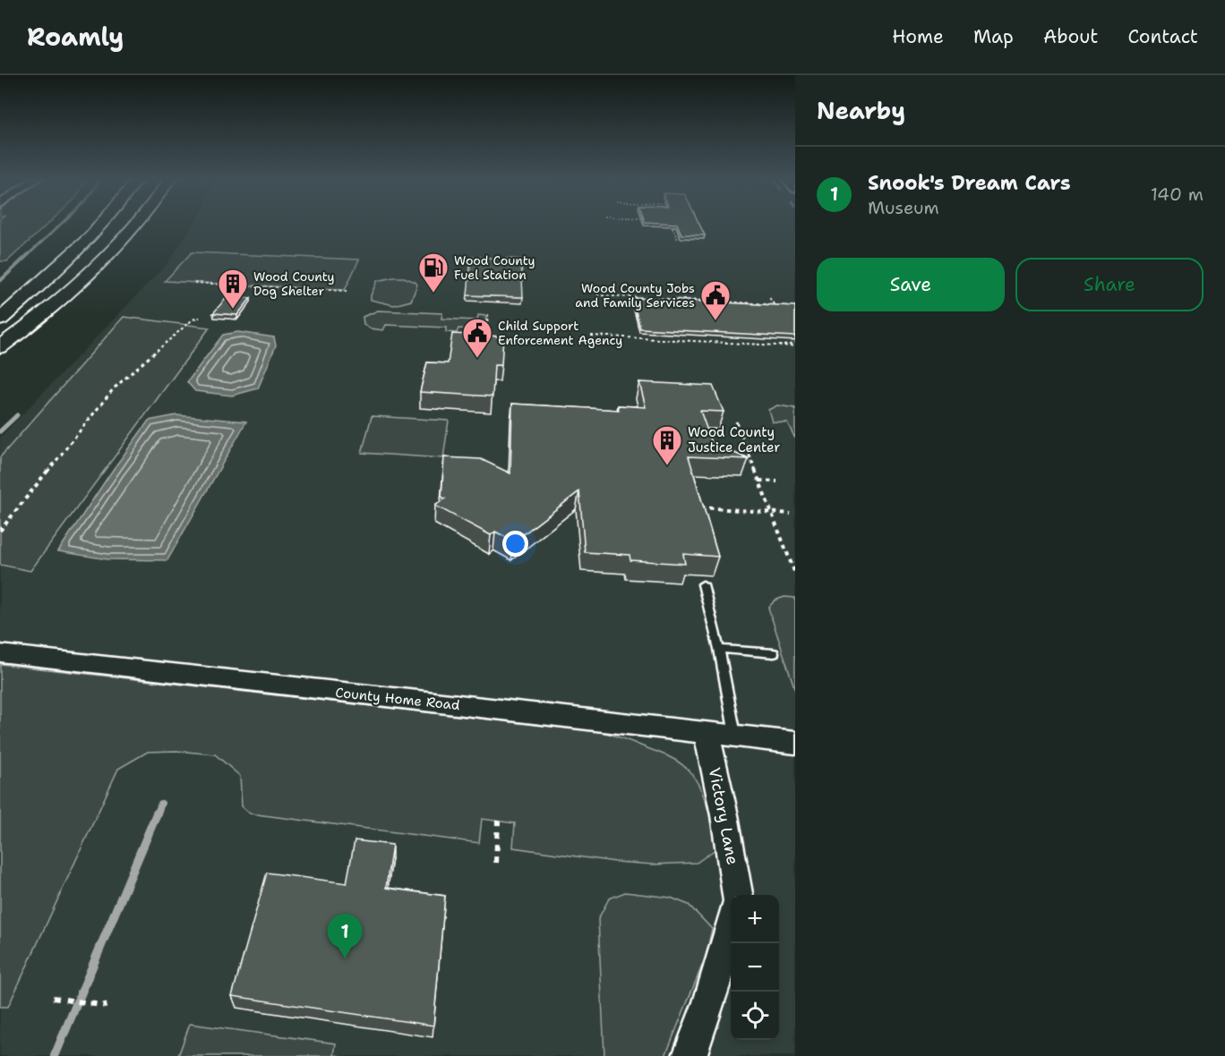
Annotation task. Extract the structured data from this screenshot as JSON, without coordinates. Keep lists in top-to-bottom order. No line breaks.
{"streets":{"street":["County Home Road","Victory Lane"]},"crossings":[["County Home Road","Victory Lane"]],"places":{"fuel station":["Wood County Fuel Station"],"building":["Wood County Dog Shelter","Wood County Justice Center"],"public building":["Wood County Jobs and Family Services","Child Support Enforcement Agency"]},"page":{"header":"Roamly","nav":["Home","Map","About","Contact"],"heading":"Nearby","list":[{"mark":"1","name":"Snook's Dream Cars","note":"Museum","value":"140 m"}],"buttons":["Save","Share"],"map_buttons":["+","−"],"pins":"1"}}
